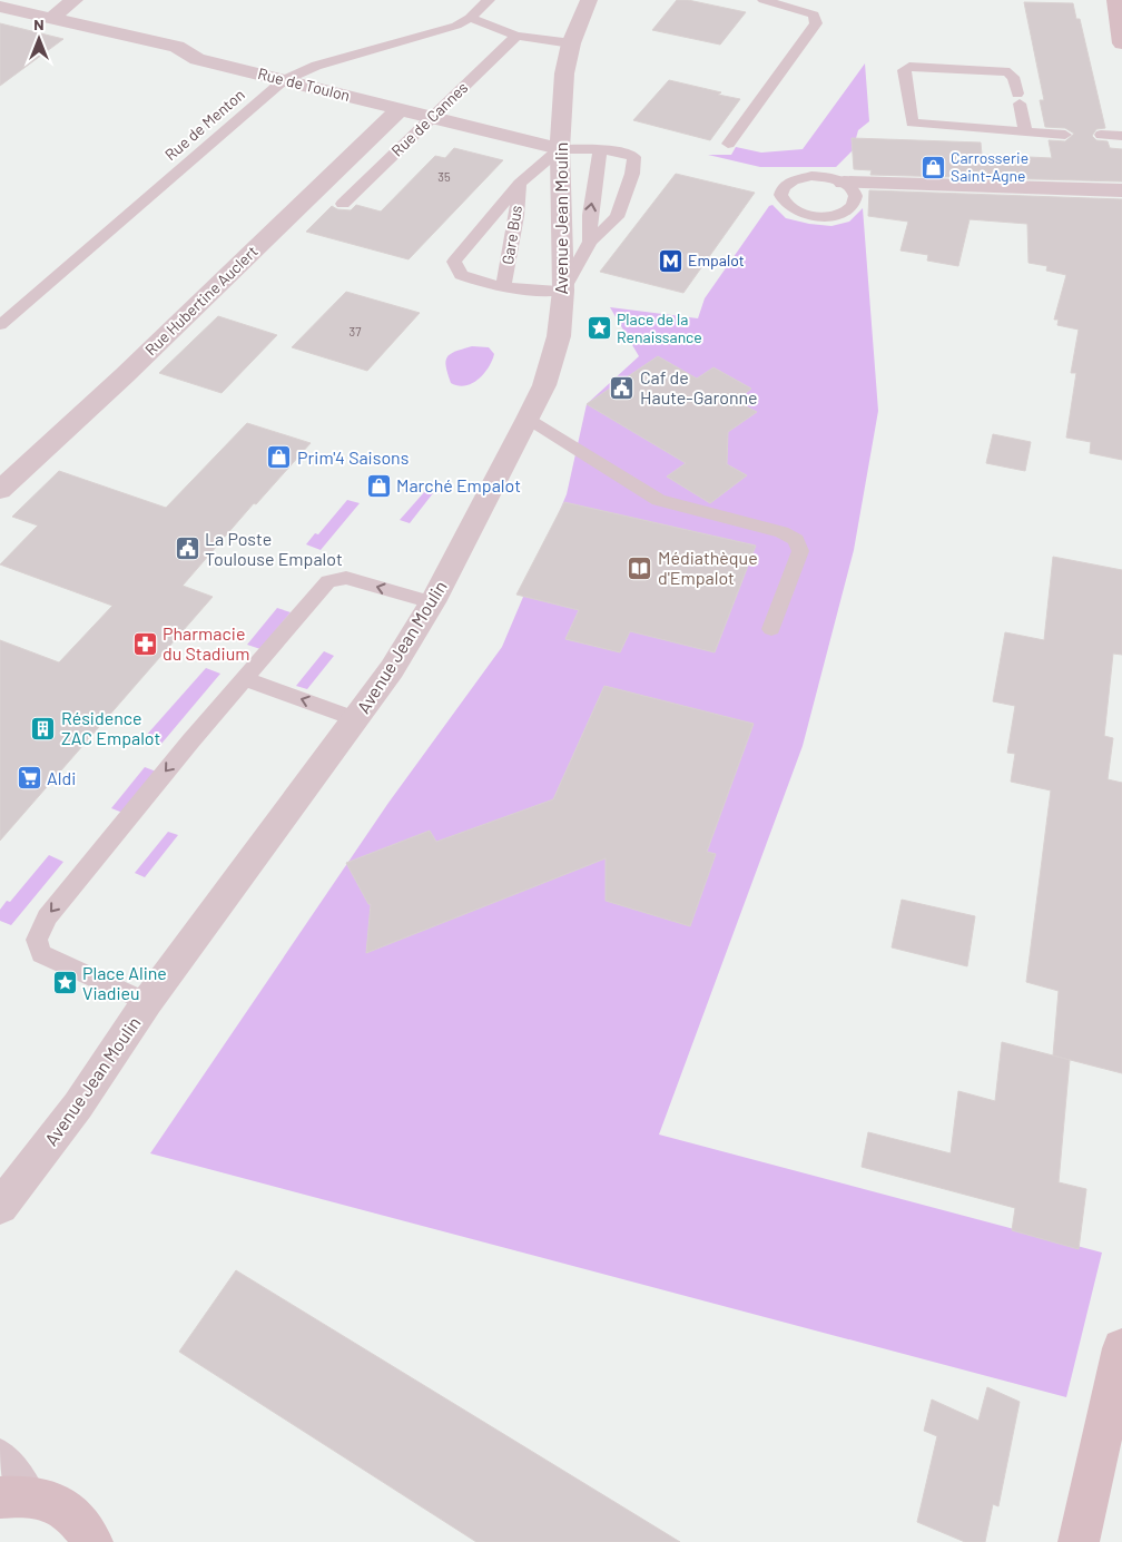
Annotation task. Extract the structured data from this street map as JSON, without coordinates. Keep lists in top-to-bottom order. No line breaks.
{"streets":{"street":["Rue de Toulon","Avenue Jean Moulin","Rue Hubertine Auclert"],"lane":["Rue de Cannes","Rue de Menton","Gare Bus"]},"crossings":[["Rue de Toulon","Rue de Cannes"],["Rue de Toulon","Rue de Menton"],["Rue de Toulon","Avenue Jean Moulin"],["Rue de Toulon","Gare Bus"],["Rue de Toulon","Rue Hubertine Auclert"],["Avenue Jean Moulin","Gare Bus"]],"places":{"shop":["Carrosserie Saint-Agne","Prim'4 Saisons","Marché Empalot"],"metro station":["Empalot"],"place":["Place de la Renaissance","Place Aline Viadieu"],"public building":["Caf de Haute-Garonne","La Poste Toulouse Empalot"],"library":["Médiathèque d'Empalot"],"pharmacy":["Pharmacie du Stadium"],"building":["Résidence ZAC Empalot"],"supermarket":["Aldi"]},"house_numbers":["35","37"],"north":"top"}
